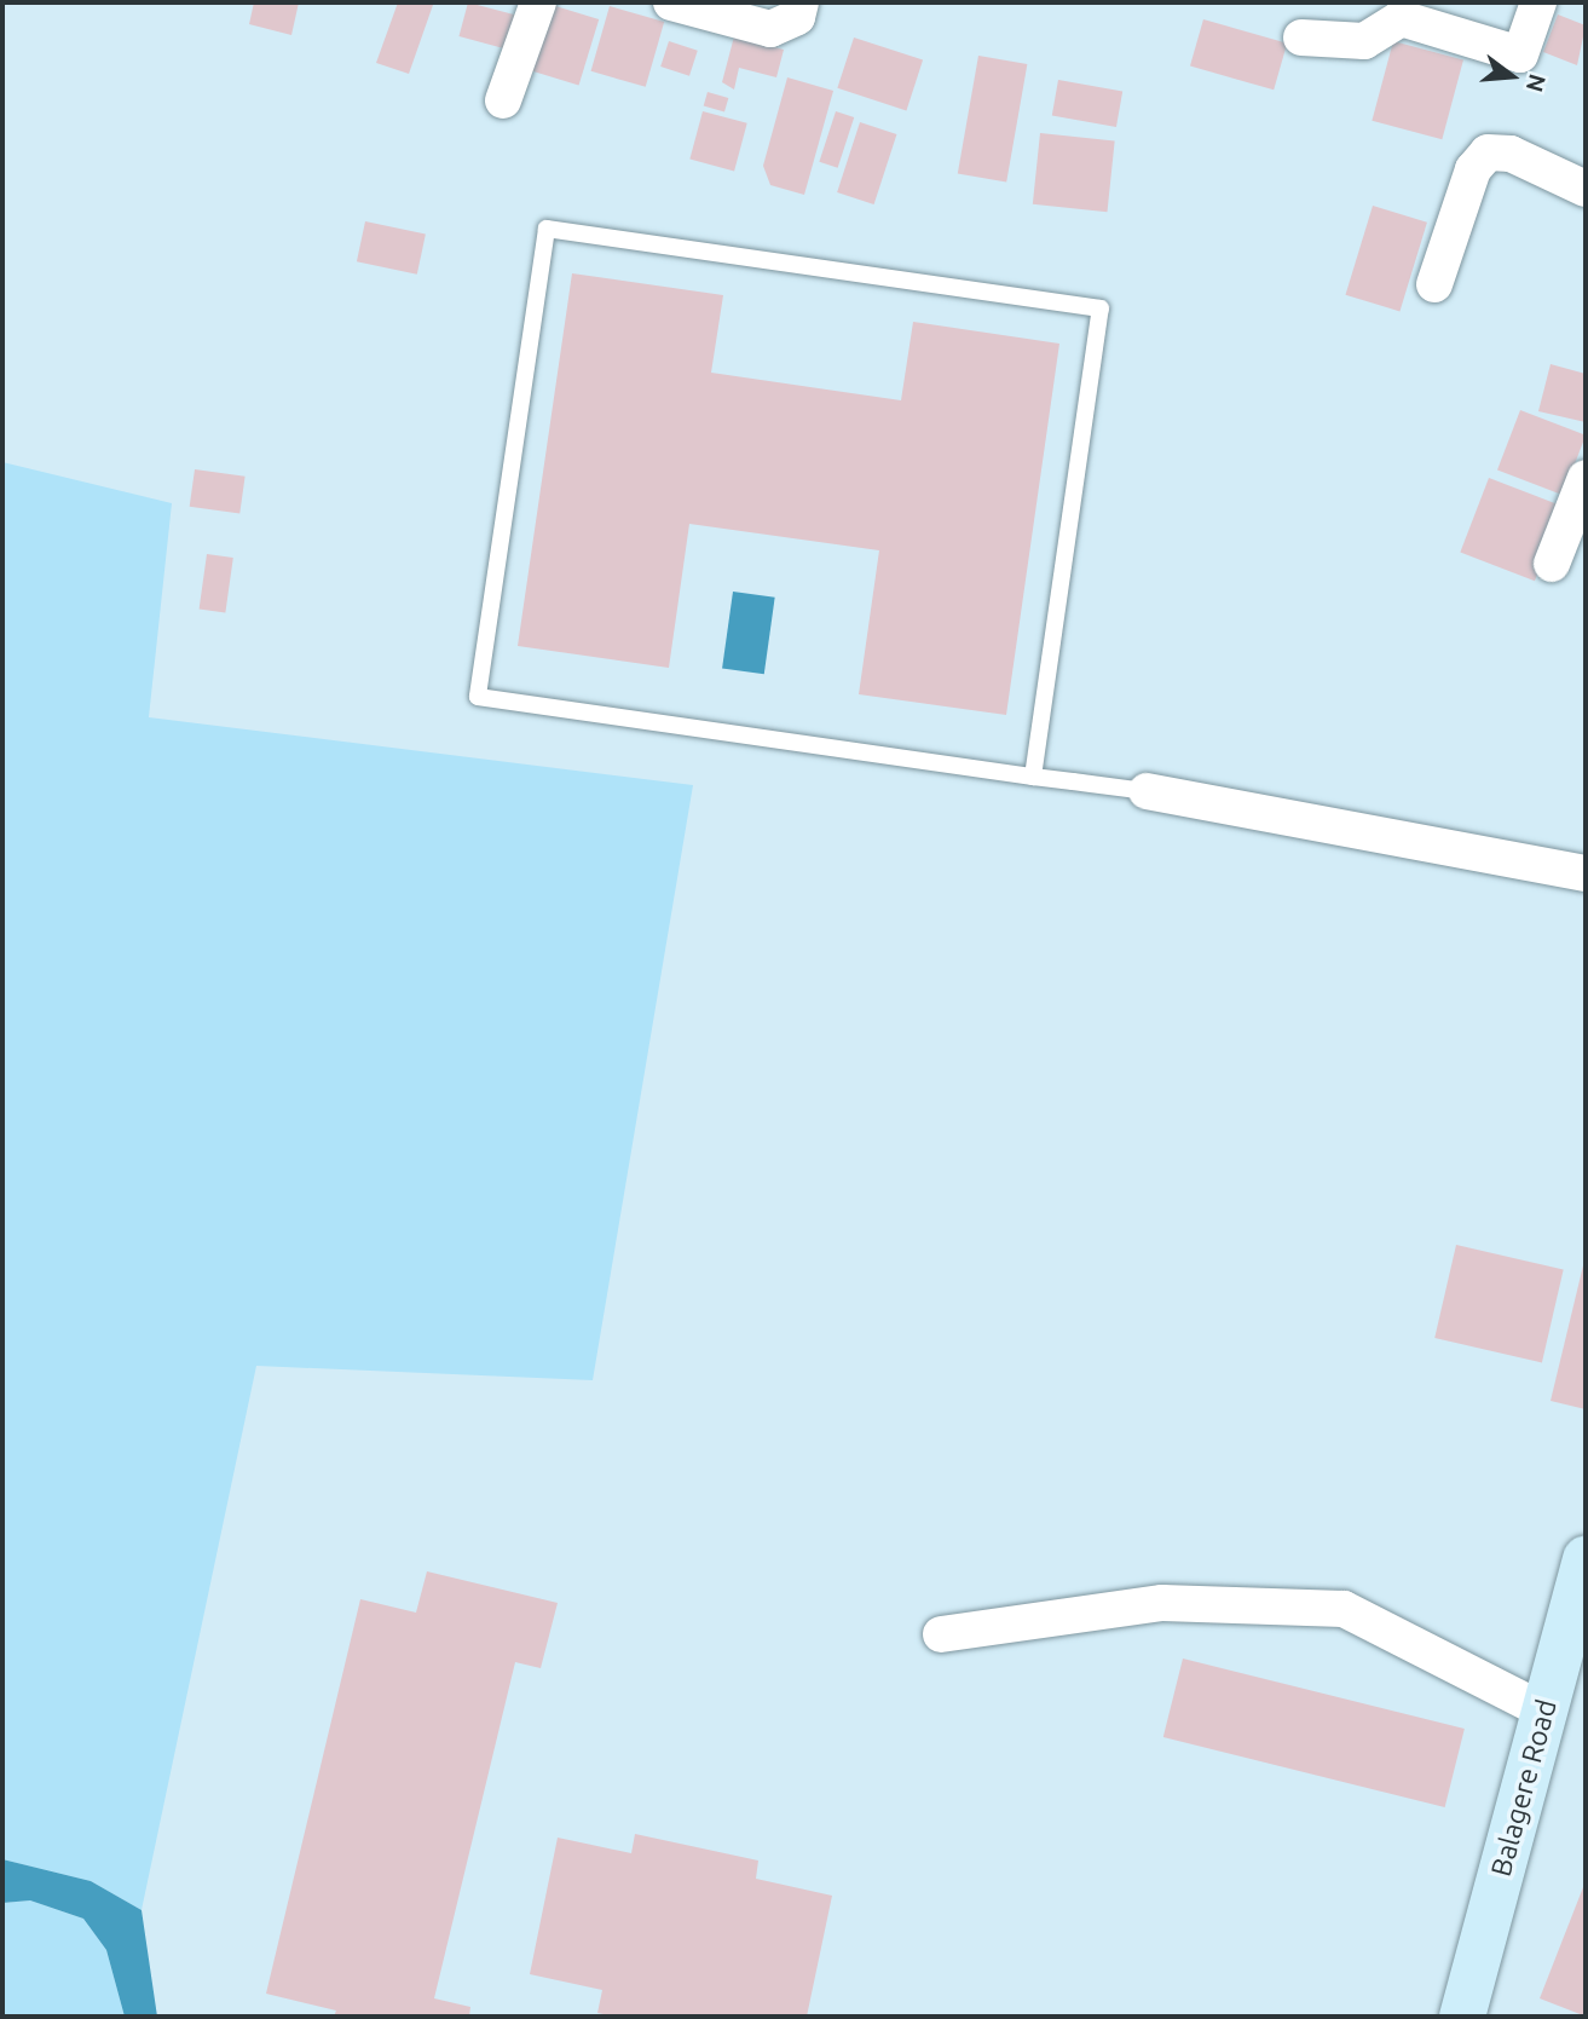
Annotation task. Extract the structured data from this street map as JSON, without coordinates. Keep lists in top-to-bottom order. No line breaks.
{"streets":{"street":["Balagere Road"]},"north":"right"}
